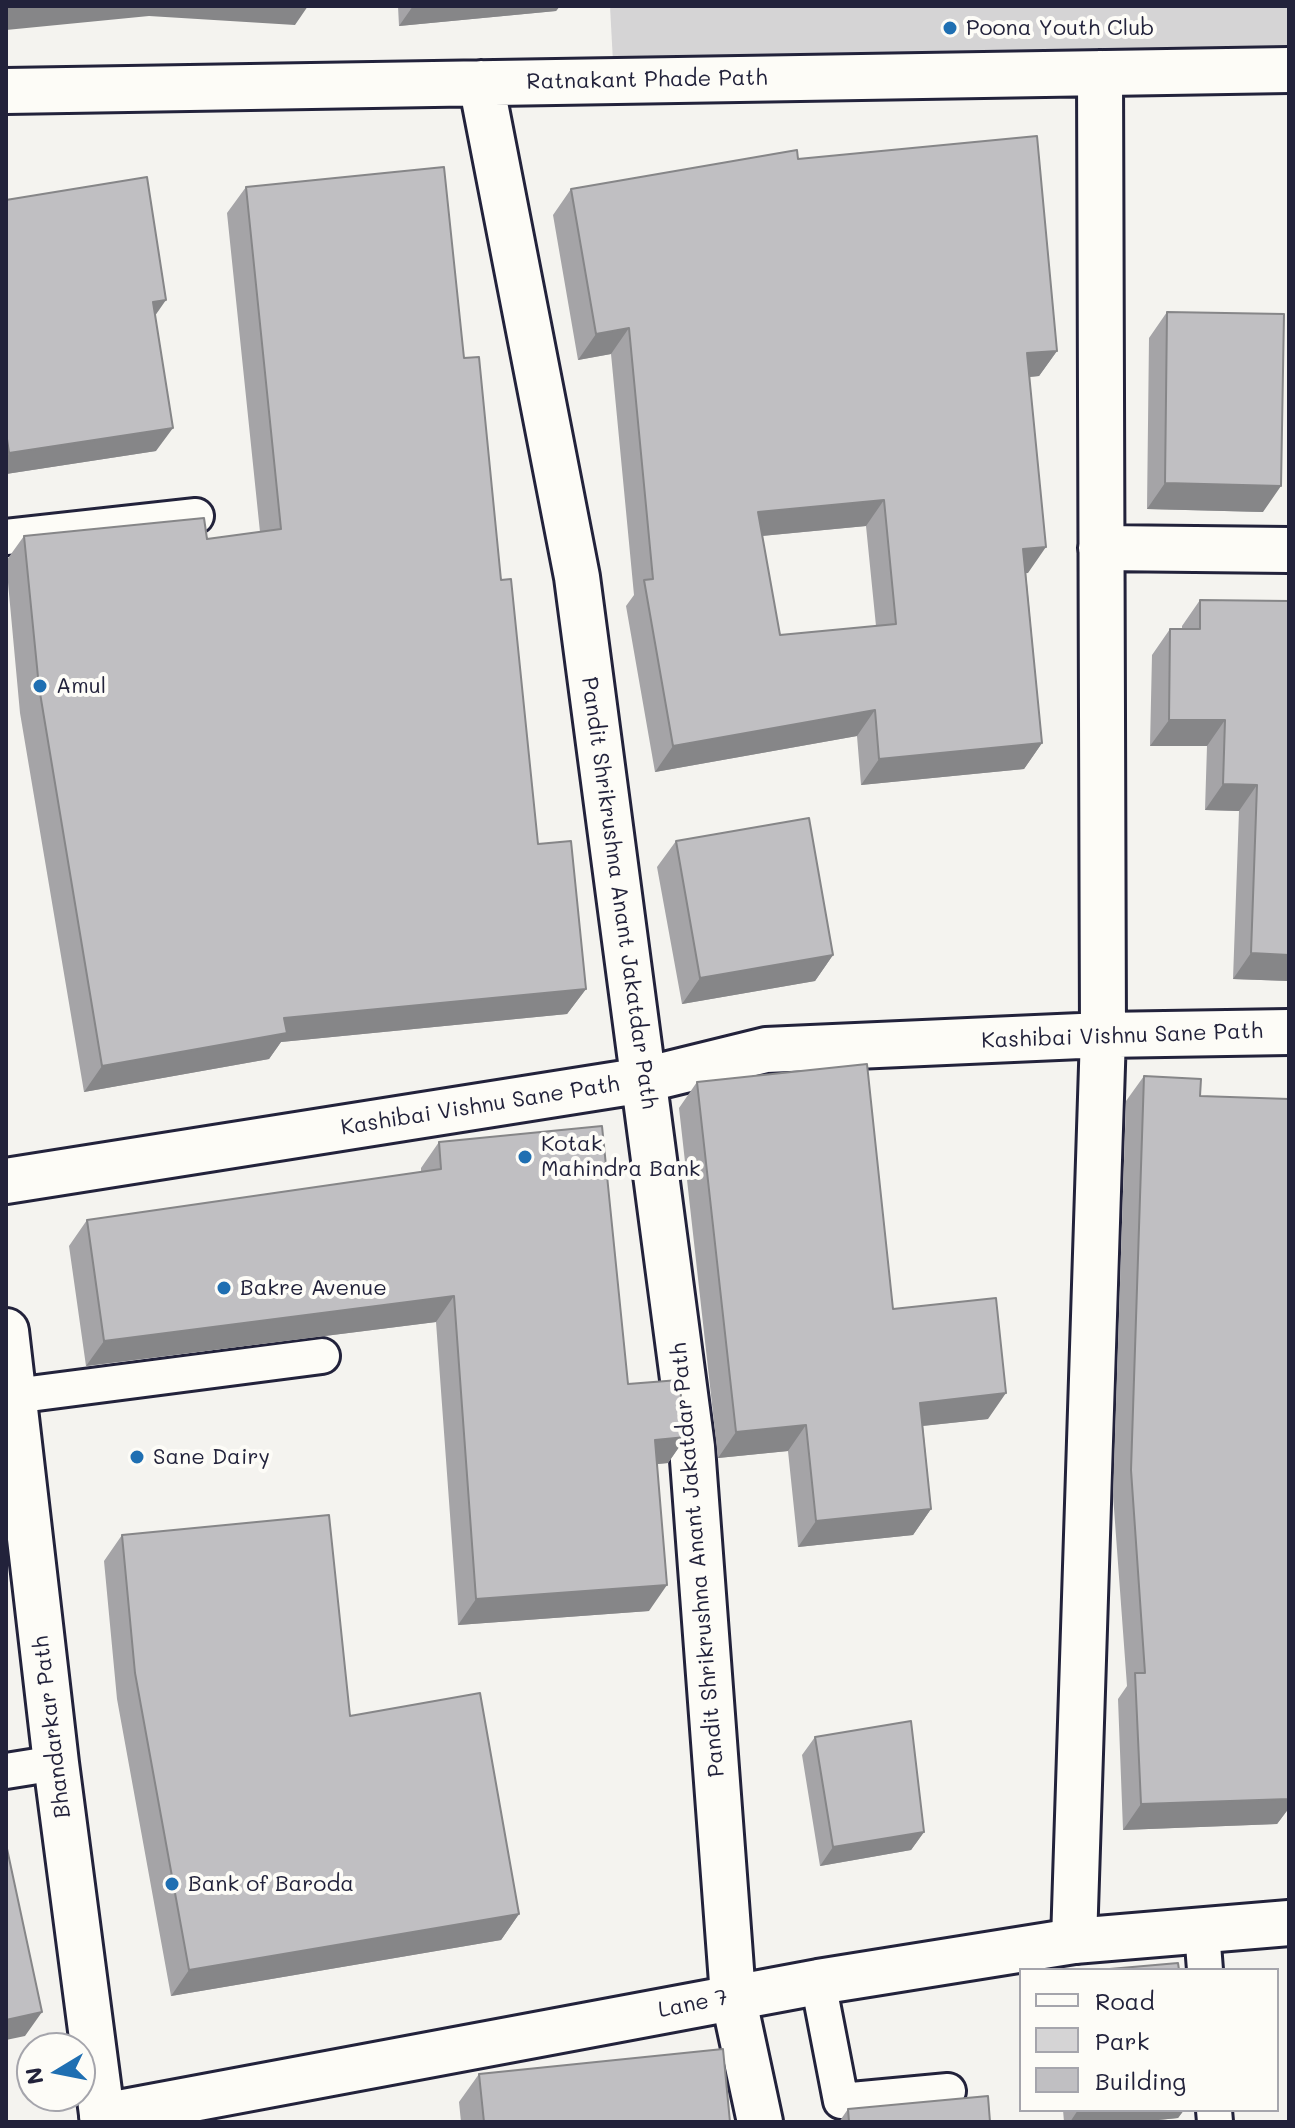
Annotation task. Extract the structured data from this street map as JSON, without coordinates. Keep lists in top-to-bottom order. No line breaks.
{"streets":{"street":["Ratnakant Phade Path","Pandit Shrikrushna Anant Jakatdar Path","Kashibai Vishnu Sane Path","Bhandarkar Path","Lane 7"]},"crossings":[["Ratnakant Phade Path","Pandit Shrikrushna Anant Jakatdar Path"],["Pandit Shrikrushna Anant Jakatdar Path","Kashibai Vishnu Sane Path"],["Pandit Shrikrushna Anant Jakatdar Path","Lane 7"],["Bhandarkar Path","Lane 7"]],"places":["Poona Youth Club","Amul","Kotak Mahindra Bank","Bakre Avenue","Sane Dairy","Bank of Baroda"],"legend":["Road","Park","Building"],"north":"left"}
